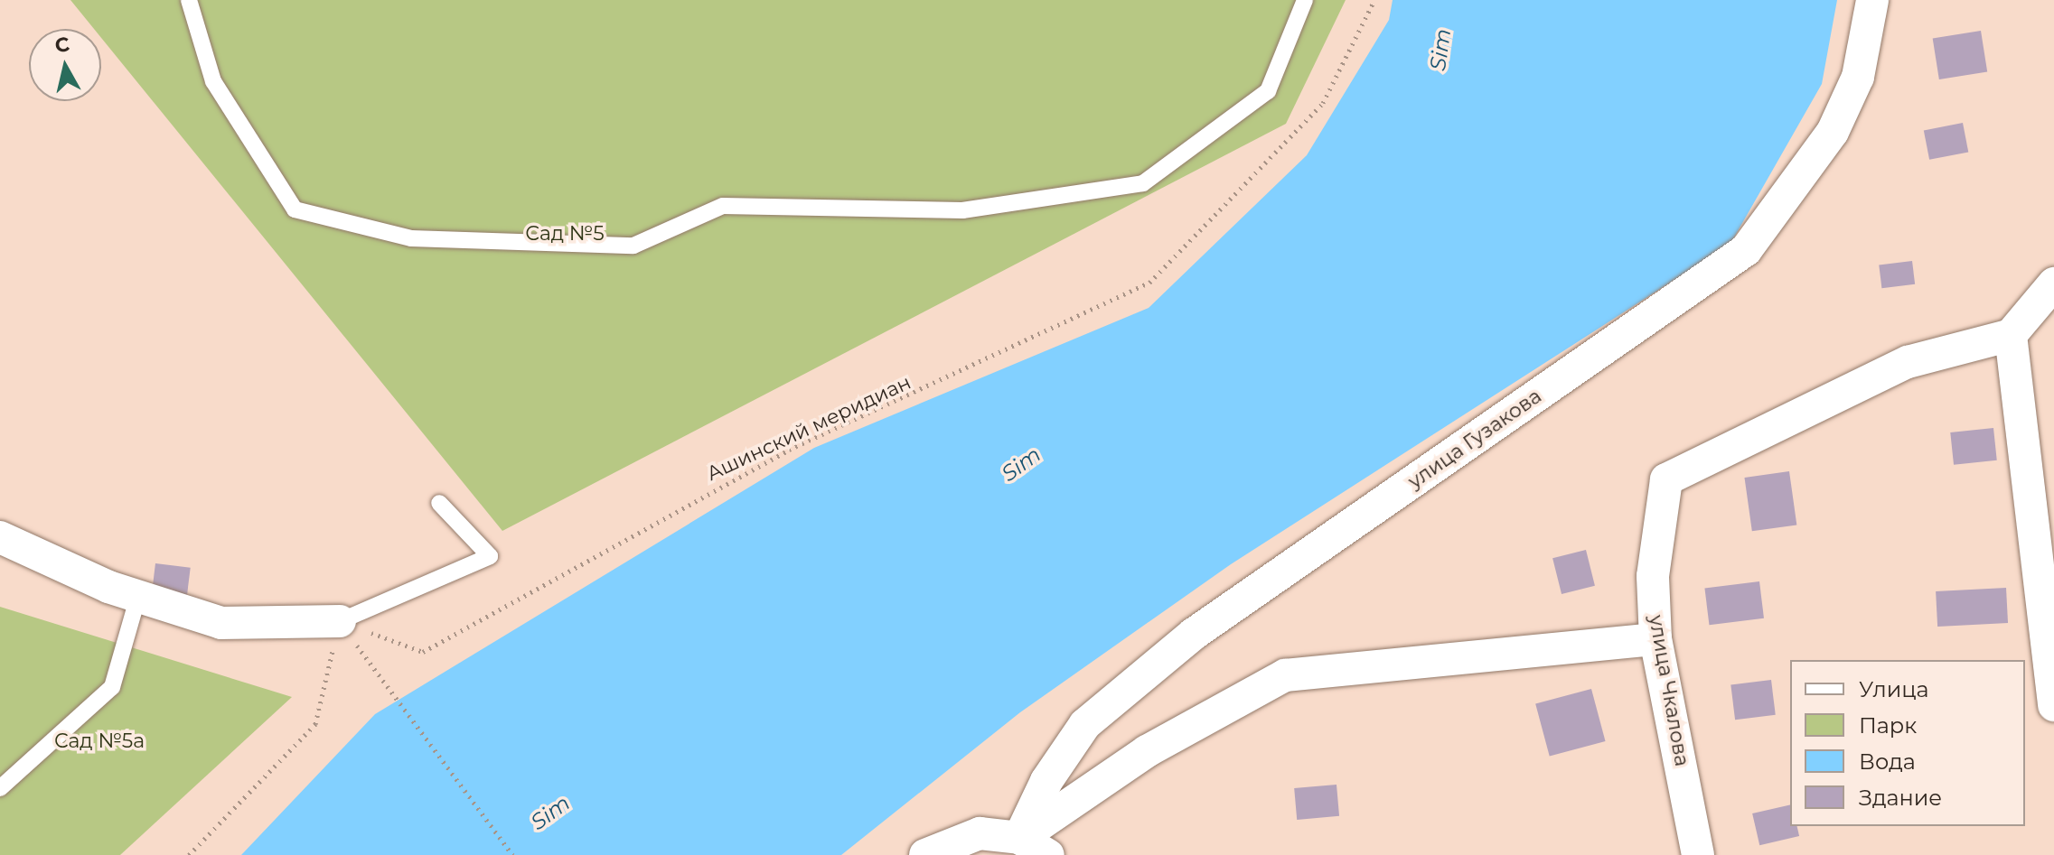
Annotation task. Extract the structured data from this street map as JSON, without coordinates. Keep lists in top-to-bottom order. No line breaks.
{"streets":{"street":["улица Гузакова","улица Чкалова"],"path":["Ашинский меридиан"]},"water":["Sim"],"parks":["Сад №5","Сад №5а"],"legend":["Улица","Парк","Вода","Здание"],"north":"top"}
